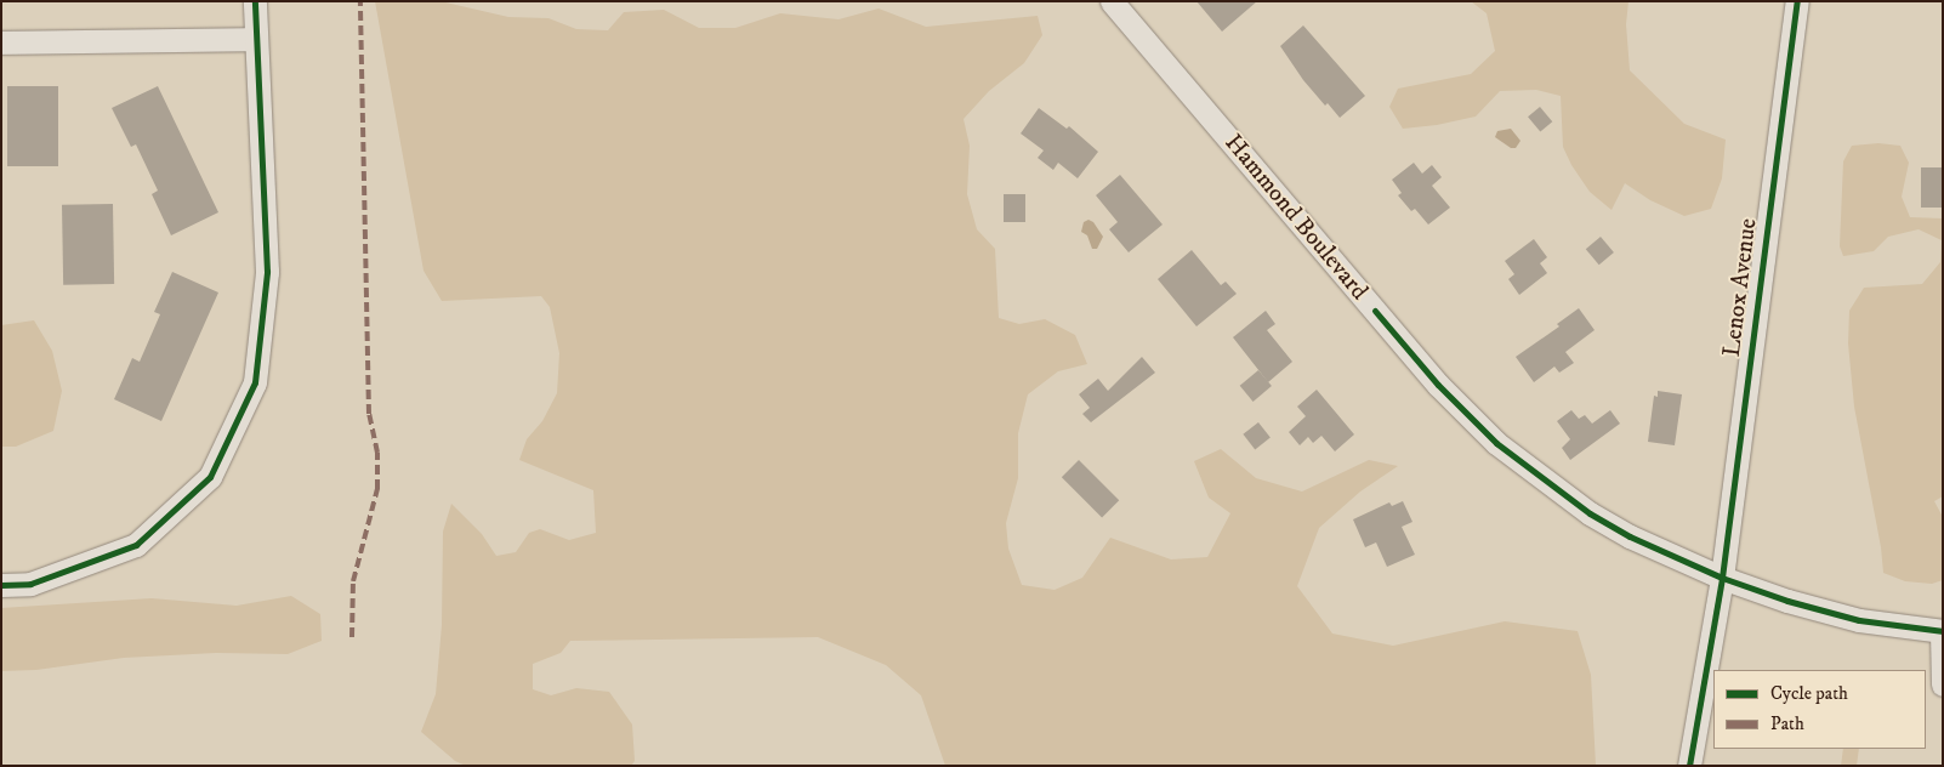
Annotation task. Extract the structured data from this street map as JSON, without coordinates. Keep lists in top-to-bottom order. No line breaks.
{"streets":{"street":["Hammond Boulevard","Lenox Avenue"]},"crossings":[["Hammond Boulevard","Lenox Avenue"]],"legend":["Cycle path","Path"]}
